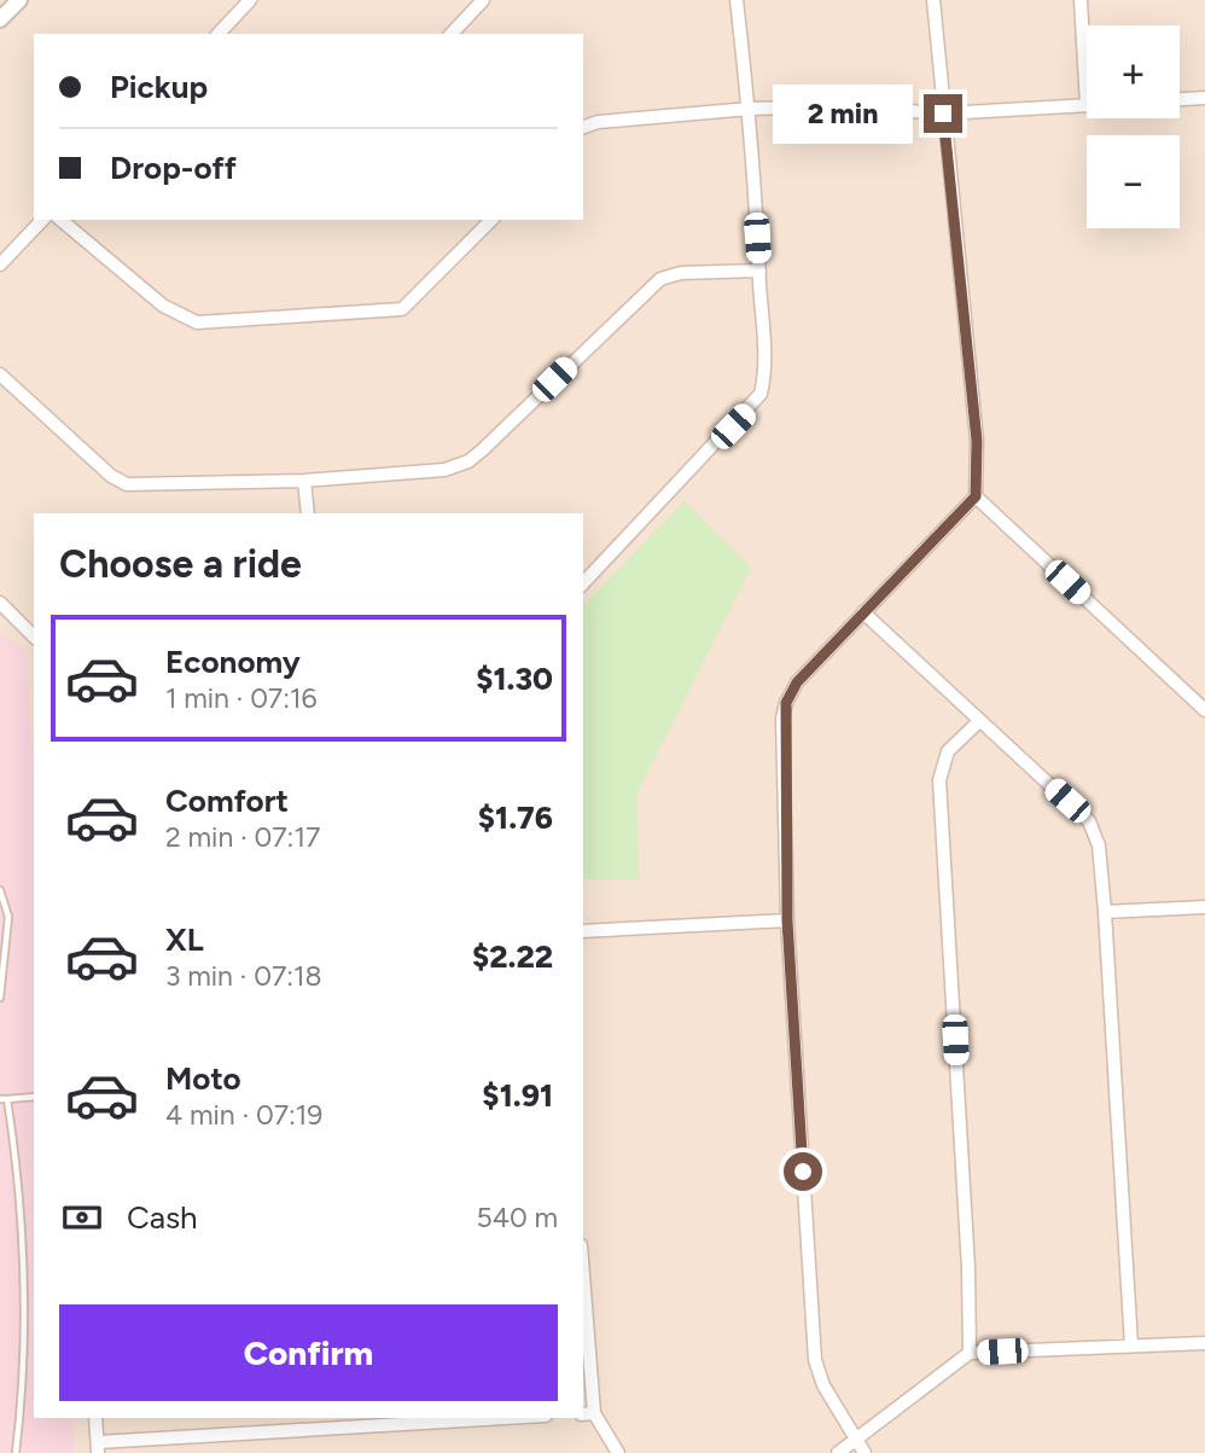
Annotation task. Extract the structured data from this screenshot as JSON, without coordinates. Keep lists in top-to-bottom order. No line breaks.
{"page":{"map_buttons":["+","−"],"banner":["Pickup","Drop-off"],"bubble":"2 min","heading":"Choose a ride","list":[{"name":"Economy","note":"1 min · 07:16","value":"$1.30"},{"name":"Comfort","note":"2 min · 07:17","value":"$1.76"},{"name":"XL","note":"3 min · 07:18","value":"$2.22"},{"name":"Moto","note":"4 min · 07:19","value":"$1.91"}],"pay":["Cash","540 m"],"buttons":"Confirm"}}
